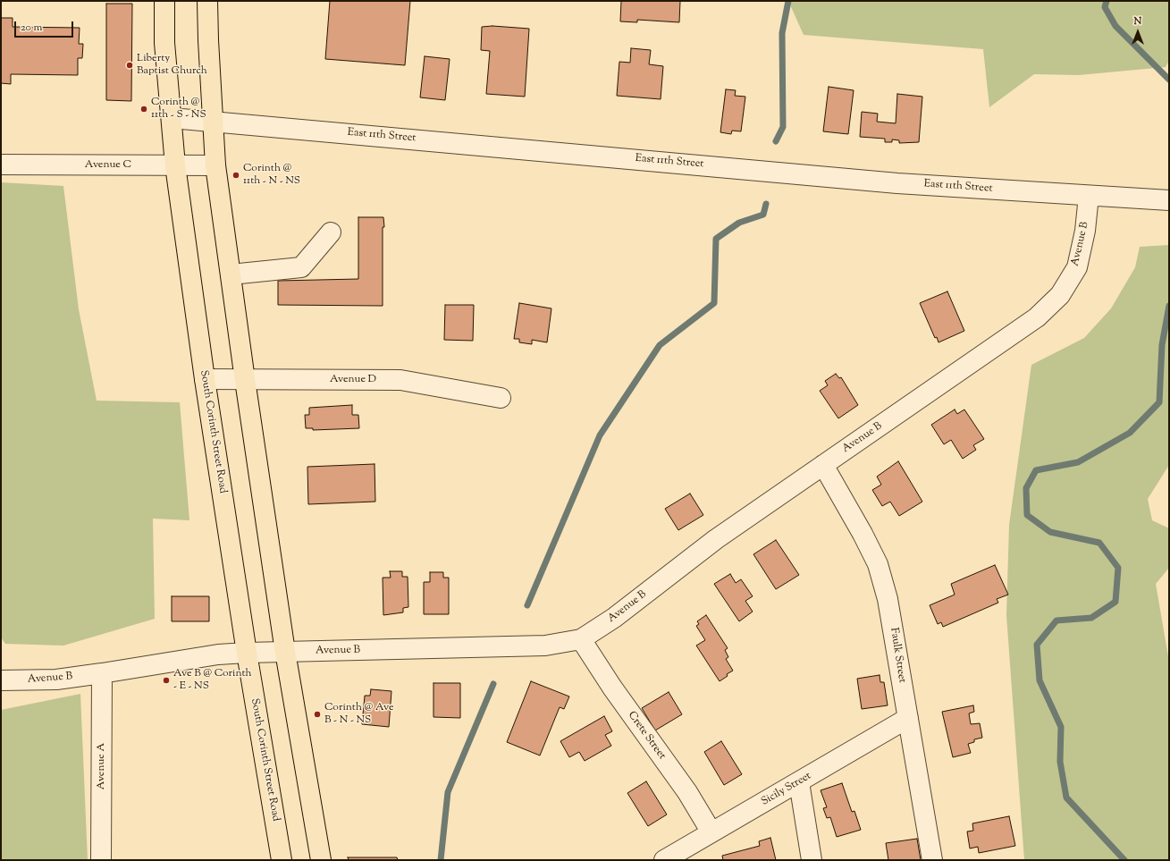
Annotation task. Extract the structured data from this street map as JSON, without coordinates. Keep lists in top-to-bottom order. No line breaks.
{"streets":{"main road":["South Corinth Street Road"],"street":["East 11th Street","Avenue C","Avenue B","Avenue D","Faulk Street","Crete Street","Avenue A","Sicily Street"]},"crossings":[["East 11th Street","Avenue B"],["East 11th Street","South Corinth Street Road"],["Avenue C","South Corinth Street Road"],["Avenue B","South Corinth Street Road"],["Avenue B","Faulk Street"],["Avenue B","Crete Street"],["Avenue B","Avenue A"],["Avenue D","South Corinth Street Road"],["Faulk Street","Sicily Street"],["Crete Street","Sicily Street"]],"places":["Liberty Baptist Church","Corinth @ 11th - S - NS","Corinth @ 11th - N - NS","Ave B @ Corinth - E - NS","Corinth @ Ave B - N - NS"],"scale_bar":"20 m","north":"top"}
